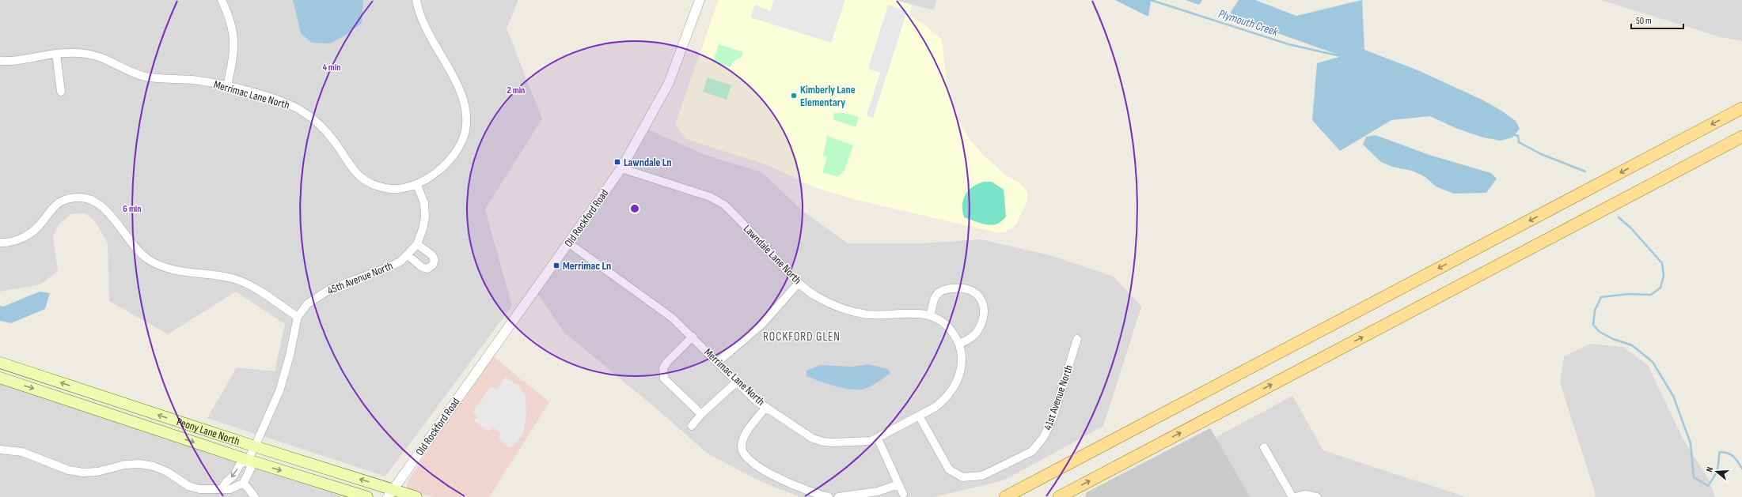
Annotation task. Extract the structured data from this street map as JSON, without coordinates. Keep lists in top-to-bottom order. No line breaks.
{"streets":{"main road":["Peony Lane North"],"street":["Merrimac Lane North","Old Rockford Road","Lawndale Lane North","45th Avenue North","41st Avenue North"]},"crossings":[["Merrimac Lane North","Old Rockford Road"],["Merrimac Lane North","Lawndale Lane North"],["Merrimac Lane North","45th Avenue North"],["Merrimac Lane North","41st Avenue North"],["Old Rockford Road","Lawndale Lane North"],["Old Rockford Road","Peony Lane North"],["Lawndale Lane North","41st Avenue North"],["45th Avenue North","Peony Lane North"]],"districts":["ROCKFORD GLEN"],"water":["Plymouth Creek"],"places":{"other":["Kimberly Lane Elementary"],"transit":["Lawndale Ln","Merrimac Ln"]},"scale_bar":"50 m","north":"left","rings":["4 min","2 min","6 min"]}
